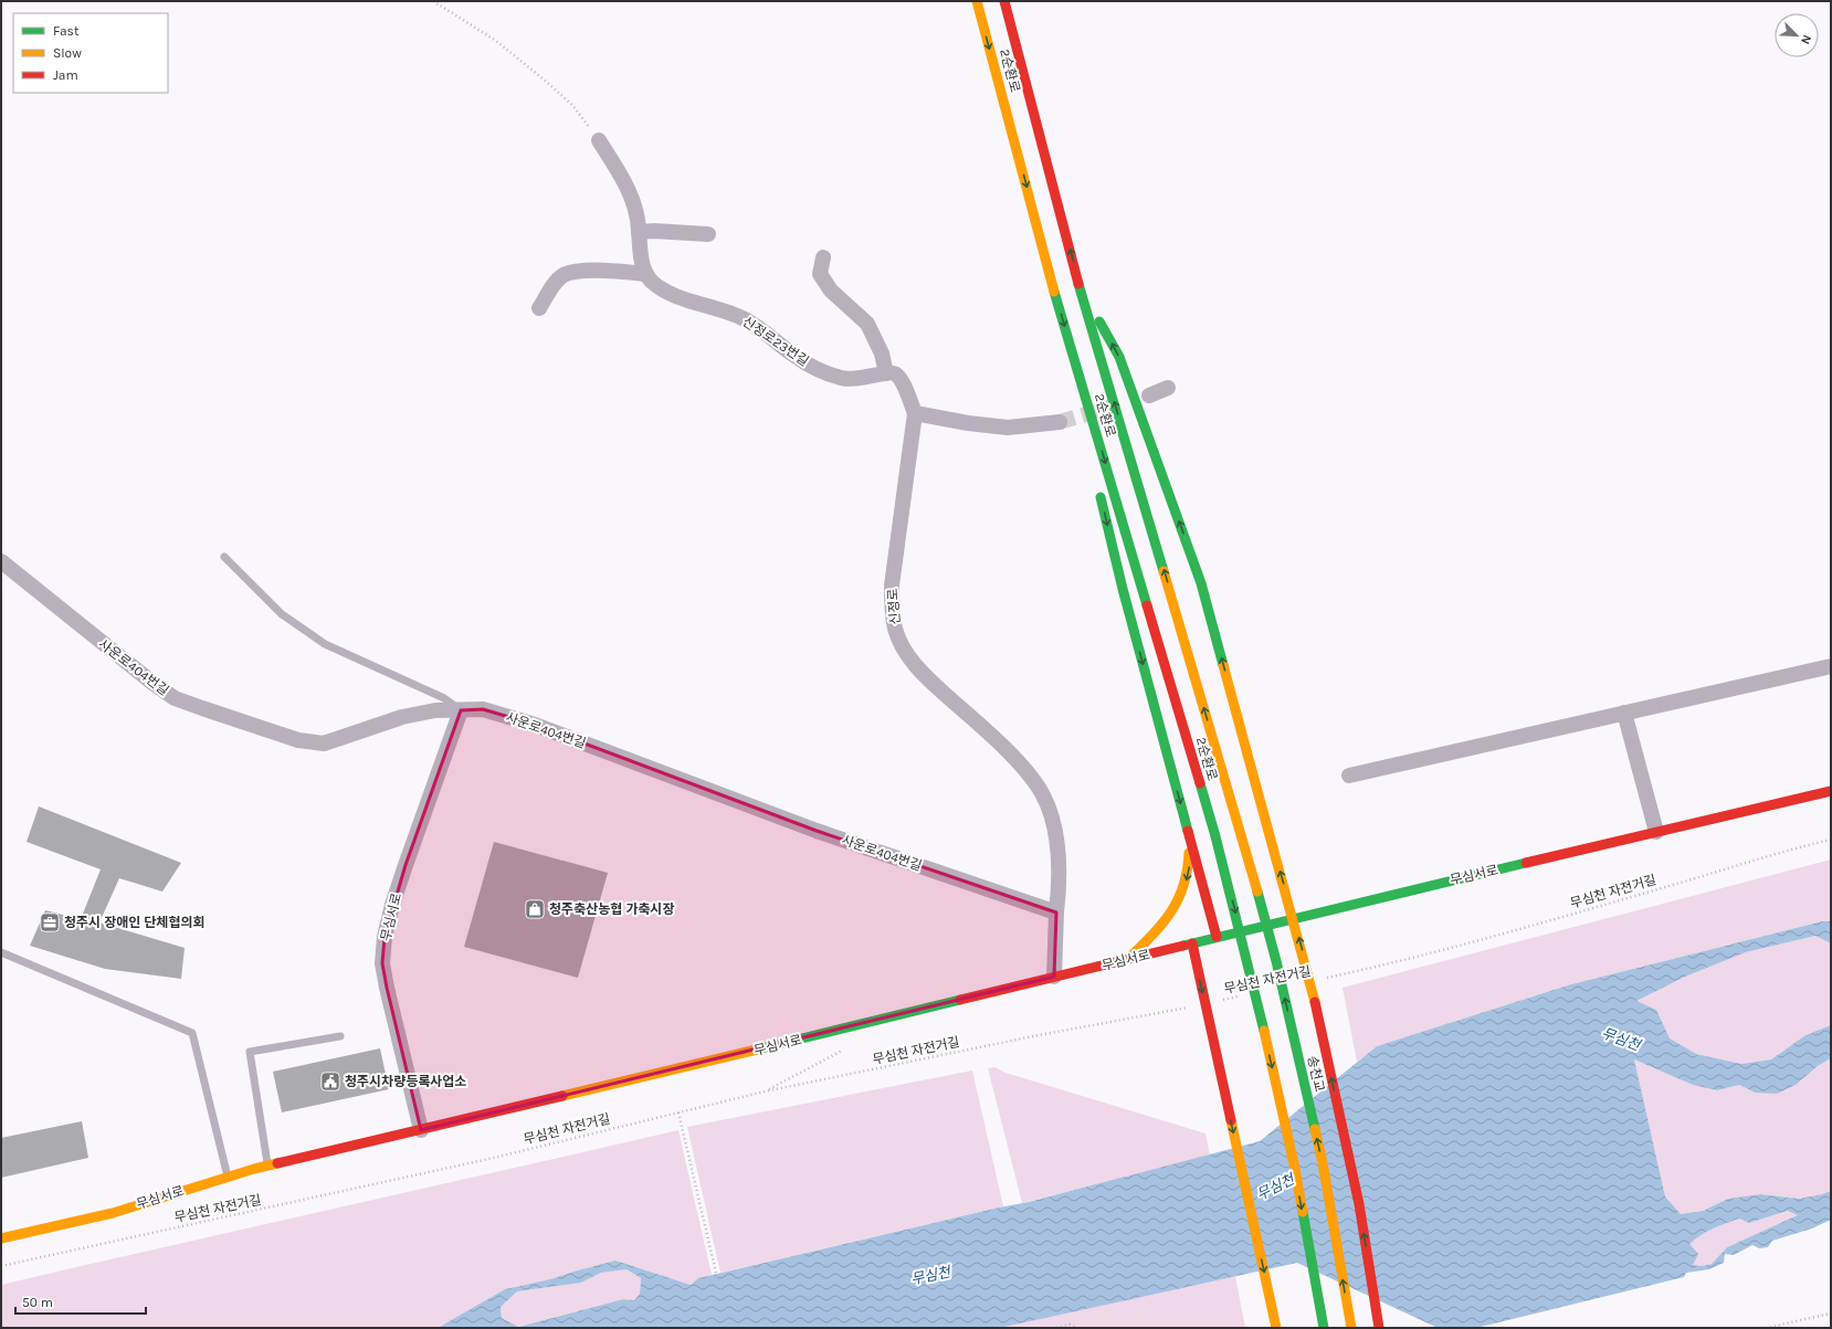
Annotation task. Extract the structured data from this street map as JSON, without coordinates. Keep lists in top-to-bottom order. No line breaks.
{"streets":{"street":["2순환로","신정로23번길","신정로","사운로404번길","무심서로","송천교"],"path":["무심천 자전거길"]},"crossings":[["2순환로","송천교"],["신정로","사운로404번길"],["사운로404번길","무심서로"]],"water":["무심천"],"places":{"shop":["청주축산농협 가축시장"],"office":["청주시 장애인 단체협의회"],"public building":["청주시차량등록사업소"]},"legend":["Fast","Slow","Jam"],"scale_bar":"50 m","north":"bottom right"}
